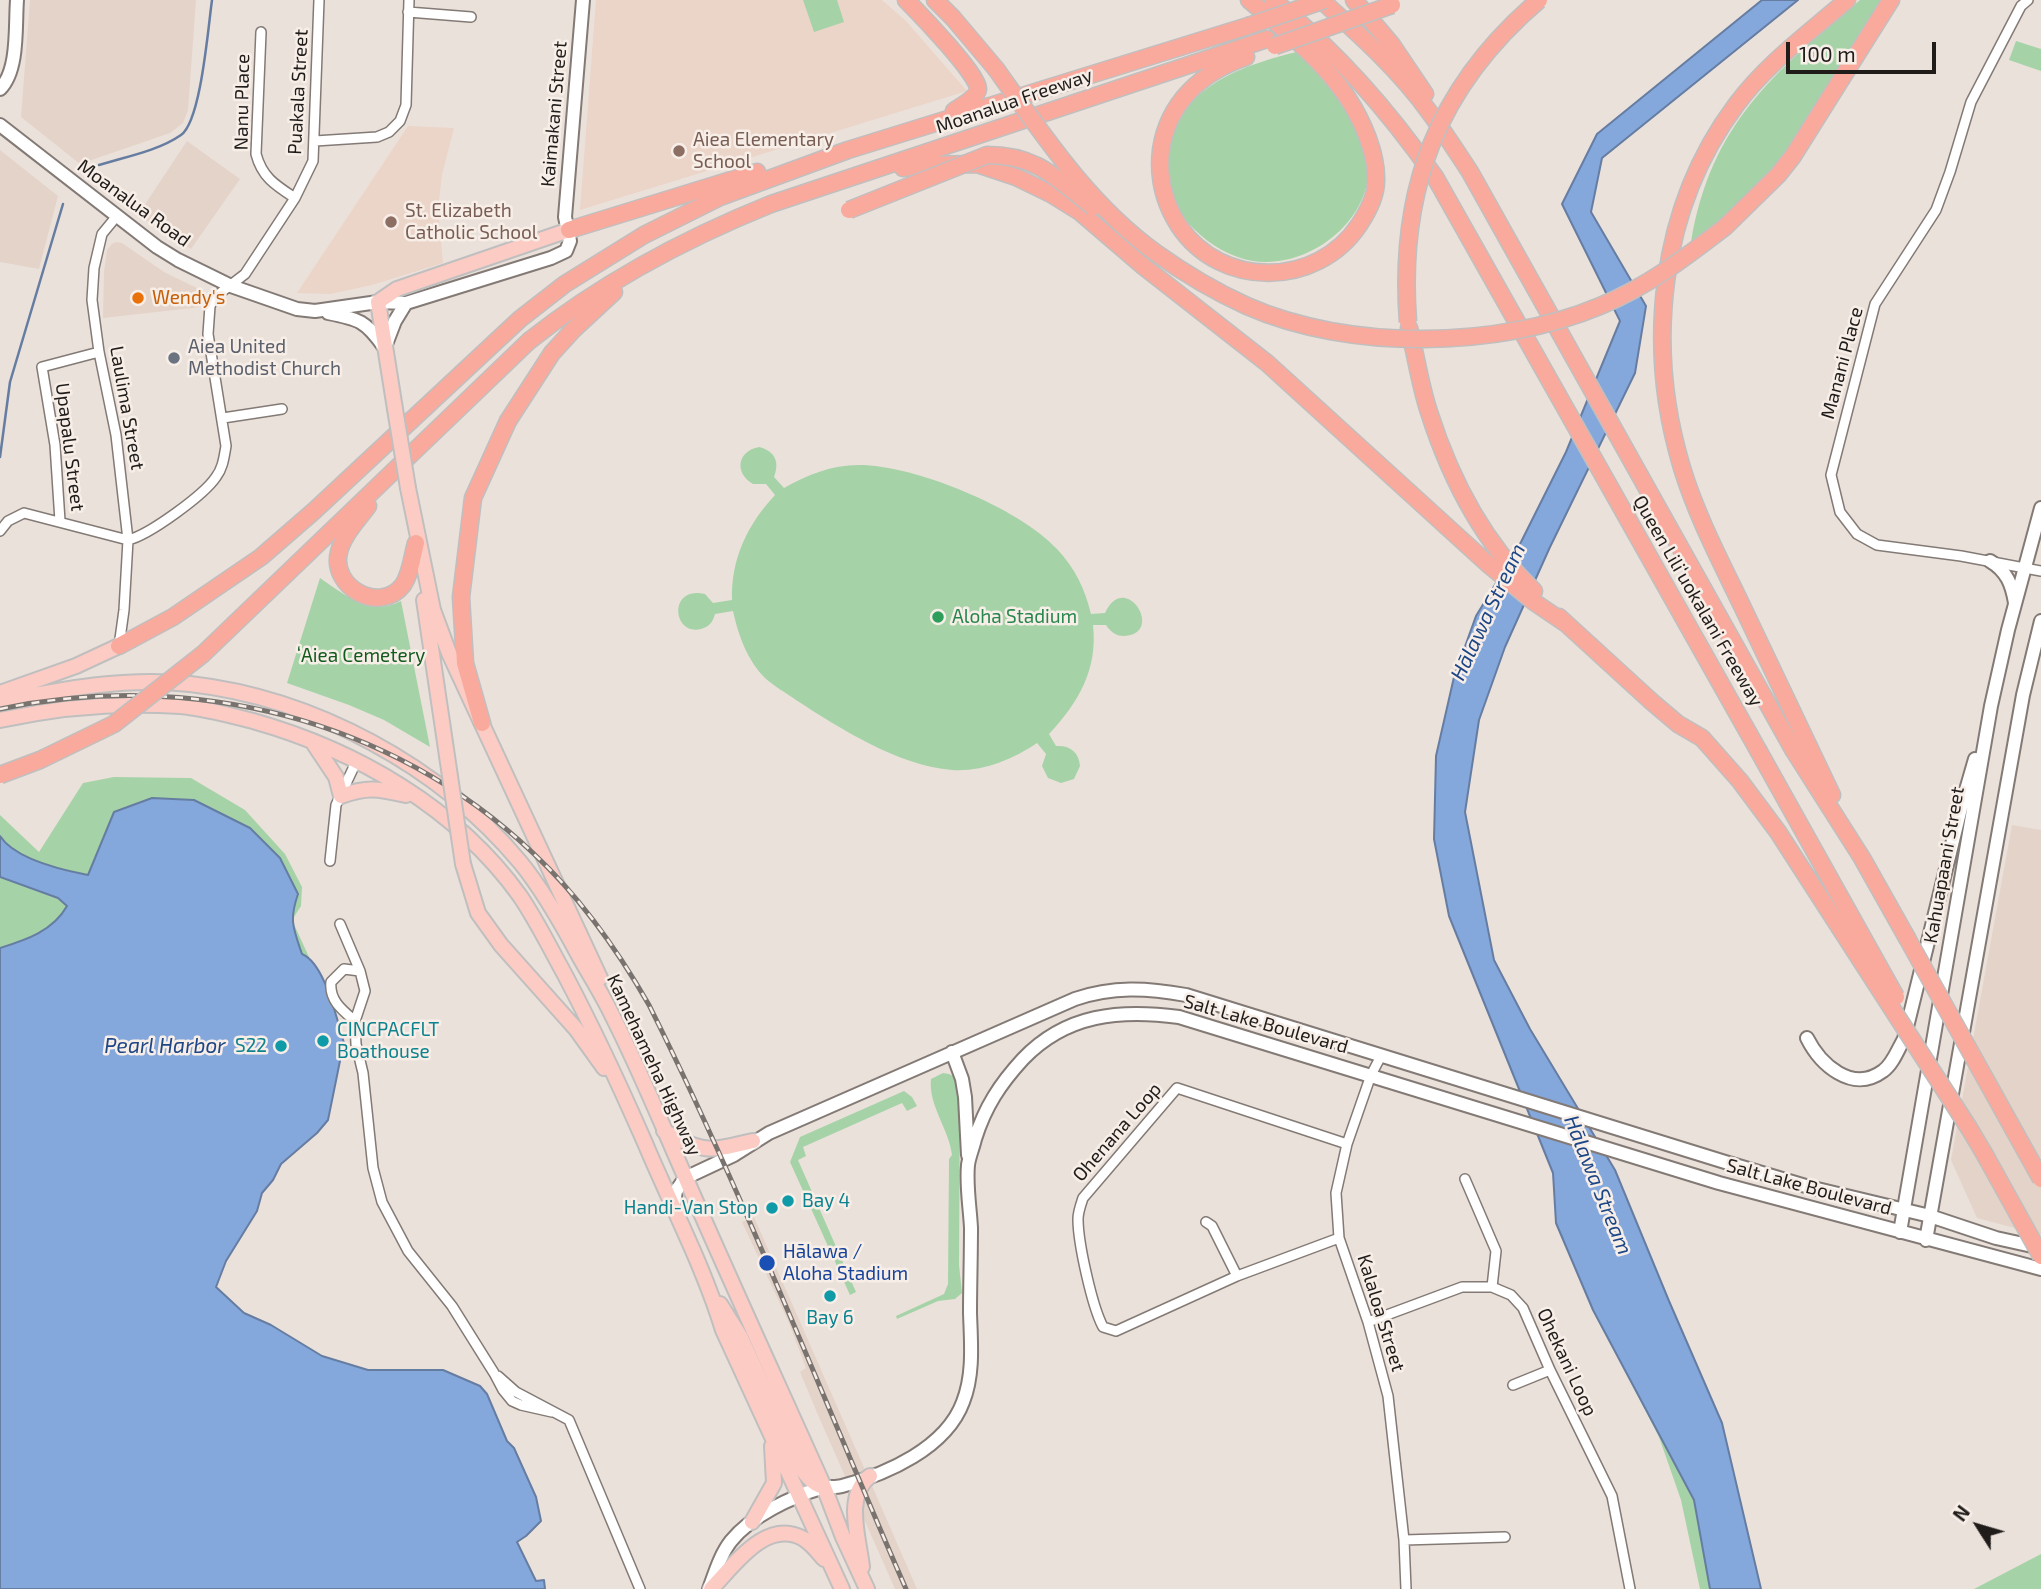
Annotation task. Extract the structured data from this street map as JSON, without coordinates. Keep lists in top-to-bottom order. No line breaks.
{"streets":{"highway":["Moanalua Freeway","Queen Liliʻuokalani Freeway"],"main road":["Kaimakani Street","Moanalua Road","Kahuapaani Street","Salt Lake Boulevard","Kamehameha Highway"],"street":["Puakala Street","Nanu Place","Manani Place","Laulima Street","Upapalu Street","Ohenana Loop","Kalaloa Street","Ohekani Loop"]},"crossings":[["Puakala Street","Nanu Place"],["Puakala Street","Moanalua Road"],["Puakala Street","Laulima Street"],["Puakala Street","Upapalu Street"],["Kaimakani Street","Moanalua Road"],["Moanalua Road","Laulima Street"],["Manani Place","Kahuapaani Street"],["Laulima Street","Upapalu Street"],["Kahuapaani Street","Salt Lake Boulevard"],["Salt Lake Boulevard","Kamehameha Highway"],["Salt Lake Boulevard","Kalaloa Street"],["Ohenana Loop","Kalaloa Street"]],"water":["Hālawa Stream","Pearl Harbor"],"parks":["ʻAiea Cemetery"],"places":["Aiea Elementary School","St. Elizabeth Catholic School","Wendy's","Aiea United Methodist Church","Aloha Stadium","CINCPACFLT Boathouse","S22","Bay 4","Handi-Van Stop","Hālawa / Aloha Stadium","Bay 6"],"scale_bar":"100 m","north":"top left"}
